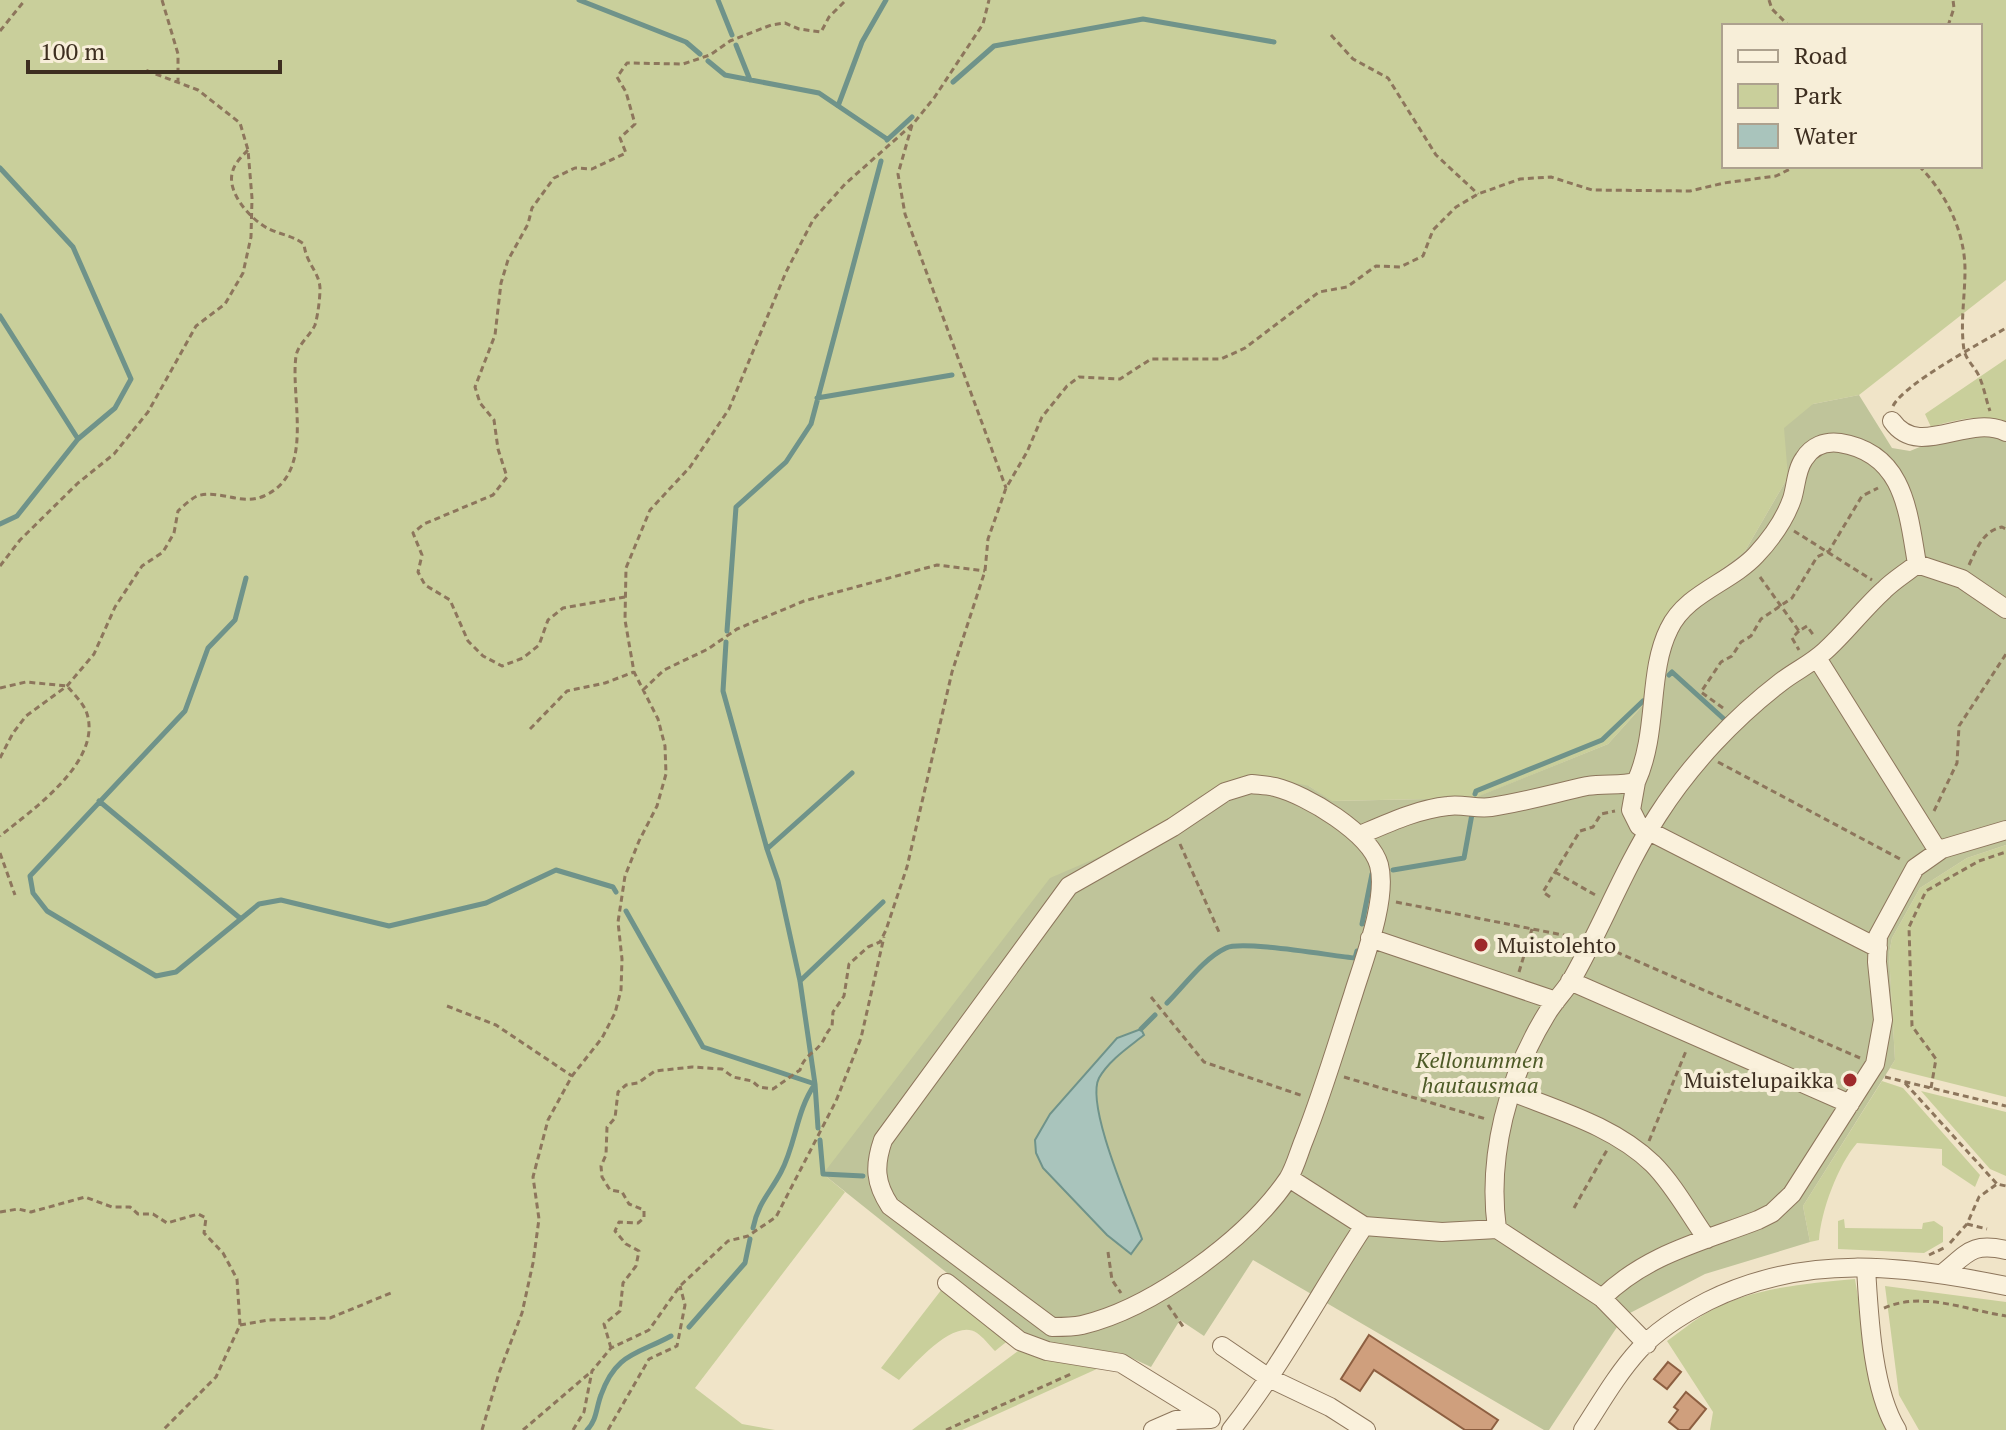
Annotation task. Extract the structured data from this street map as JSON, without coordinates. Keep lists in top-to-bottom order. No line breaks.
{"parks":["Kellonummen hautausmaa"],"places":["Muistolehto","Muistelupaikka"],"legend":["Road","Park","Water"],"scale_bar":"100 m"}
